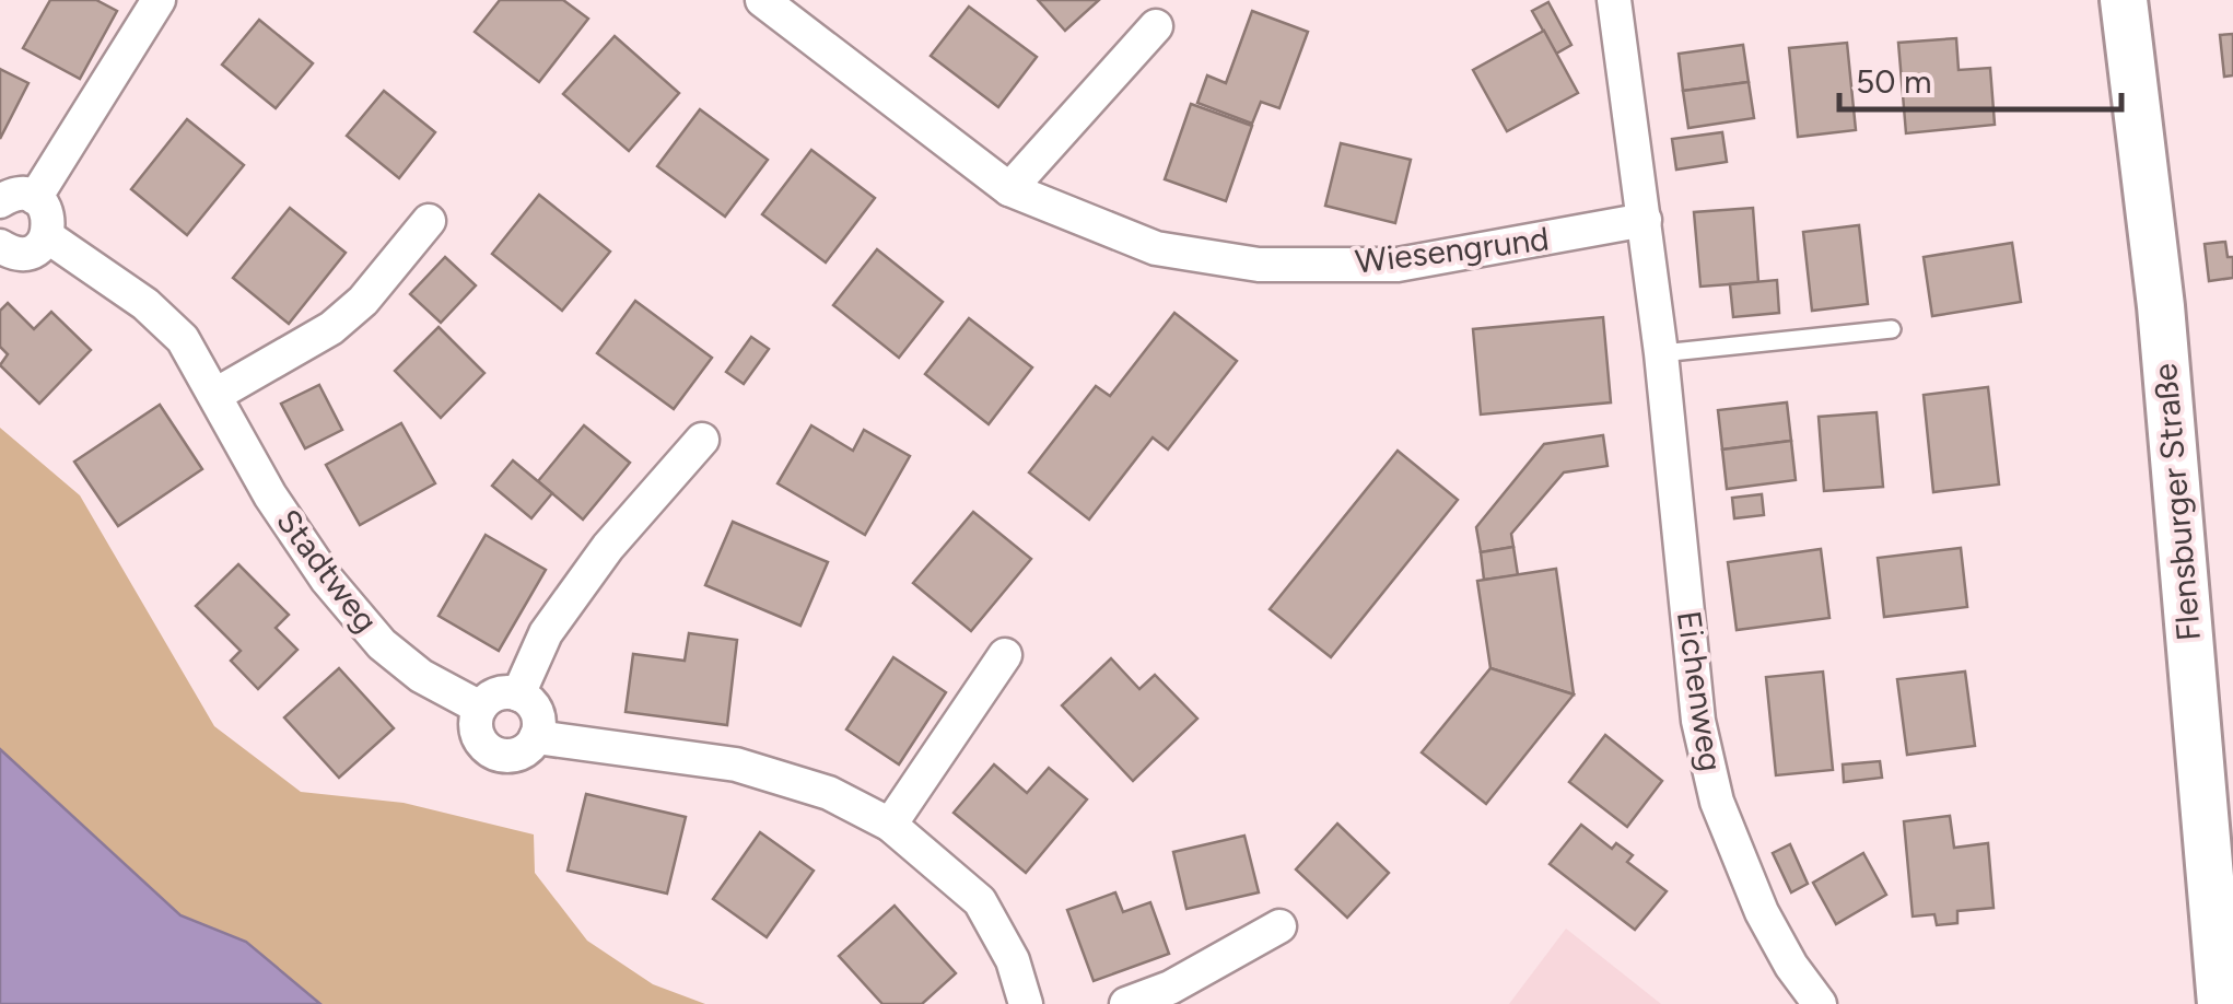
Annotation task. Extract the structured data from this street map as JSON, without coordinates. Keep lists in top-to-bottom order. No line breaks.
{"streets":{"street":["Wiesengrund","Flensburger Straße","Stadtweg","Eichenweg"]},"crossings":[["Wiesengrund","Eichenweg"]],"scale_bar":"50 m"}
